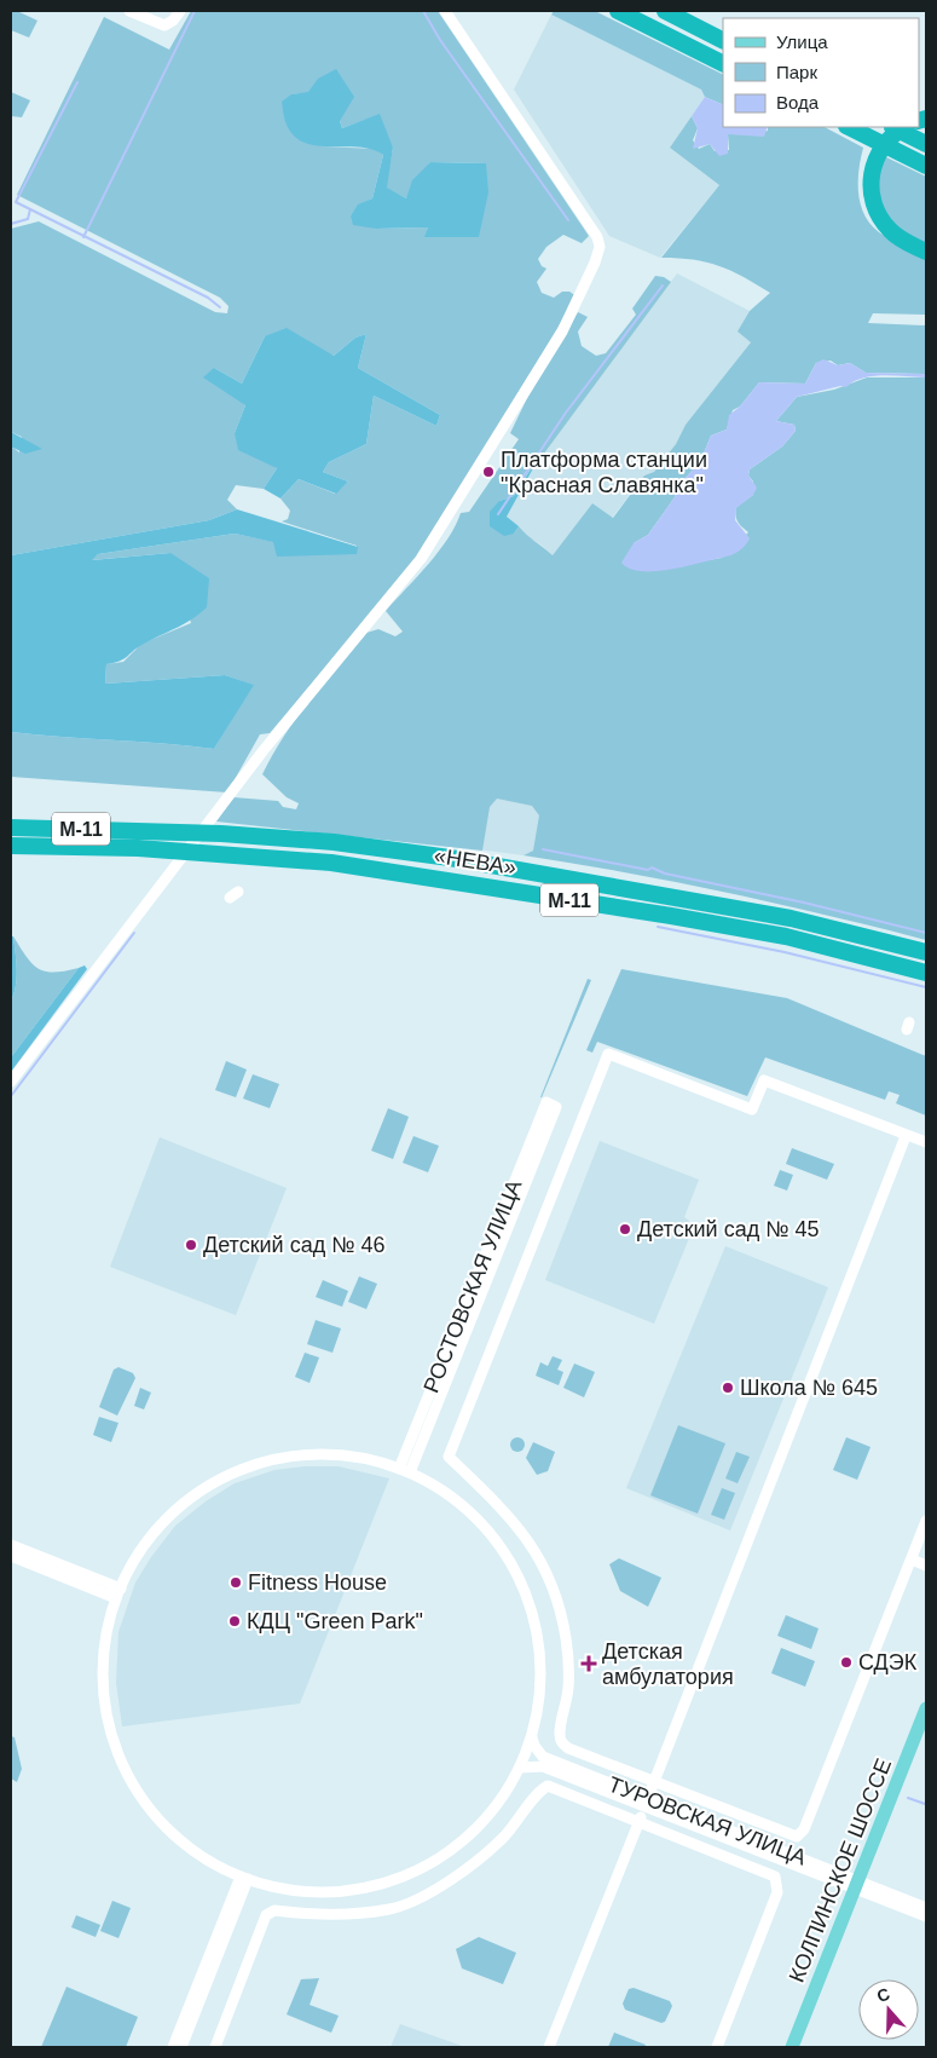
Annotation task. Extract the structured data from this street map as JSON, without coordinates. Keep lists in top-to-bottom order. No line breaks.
{"streets":{"highway":["М-11","«НЕВА»"],"main road":["КОЛПИНСКОЕ ШОССЕ"],"street":["РОСТОВСКАЯ УЛИЦА","ТУРОВСКАЯ УЛИЦА"]},"crossings":[["ТУРОВСКАЯ УЛИЦА","КОЛПИНСКОЕ ШОССЕ"]],"places":{"other":["Платформа станции \"Красная Славянка\"","Детский сад № 45","Детский сад № 46","Школа № 645","Fitness House","КДЦ \"Green Park\"","СДЭК"],"health":["Детская амбулатория"]},"legend":["Улица","Парк","Вода"],"north":"top"}
